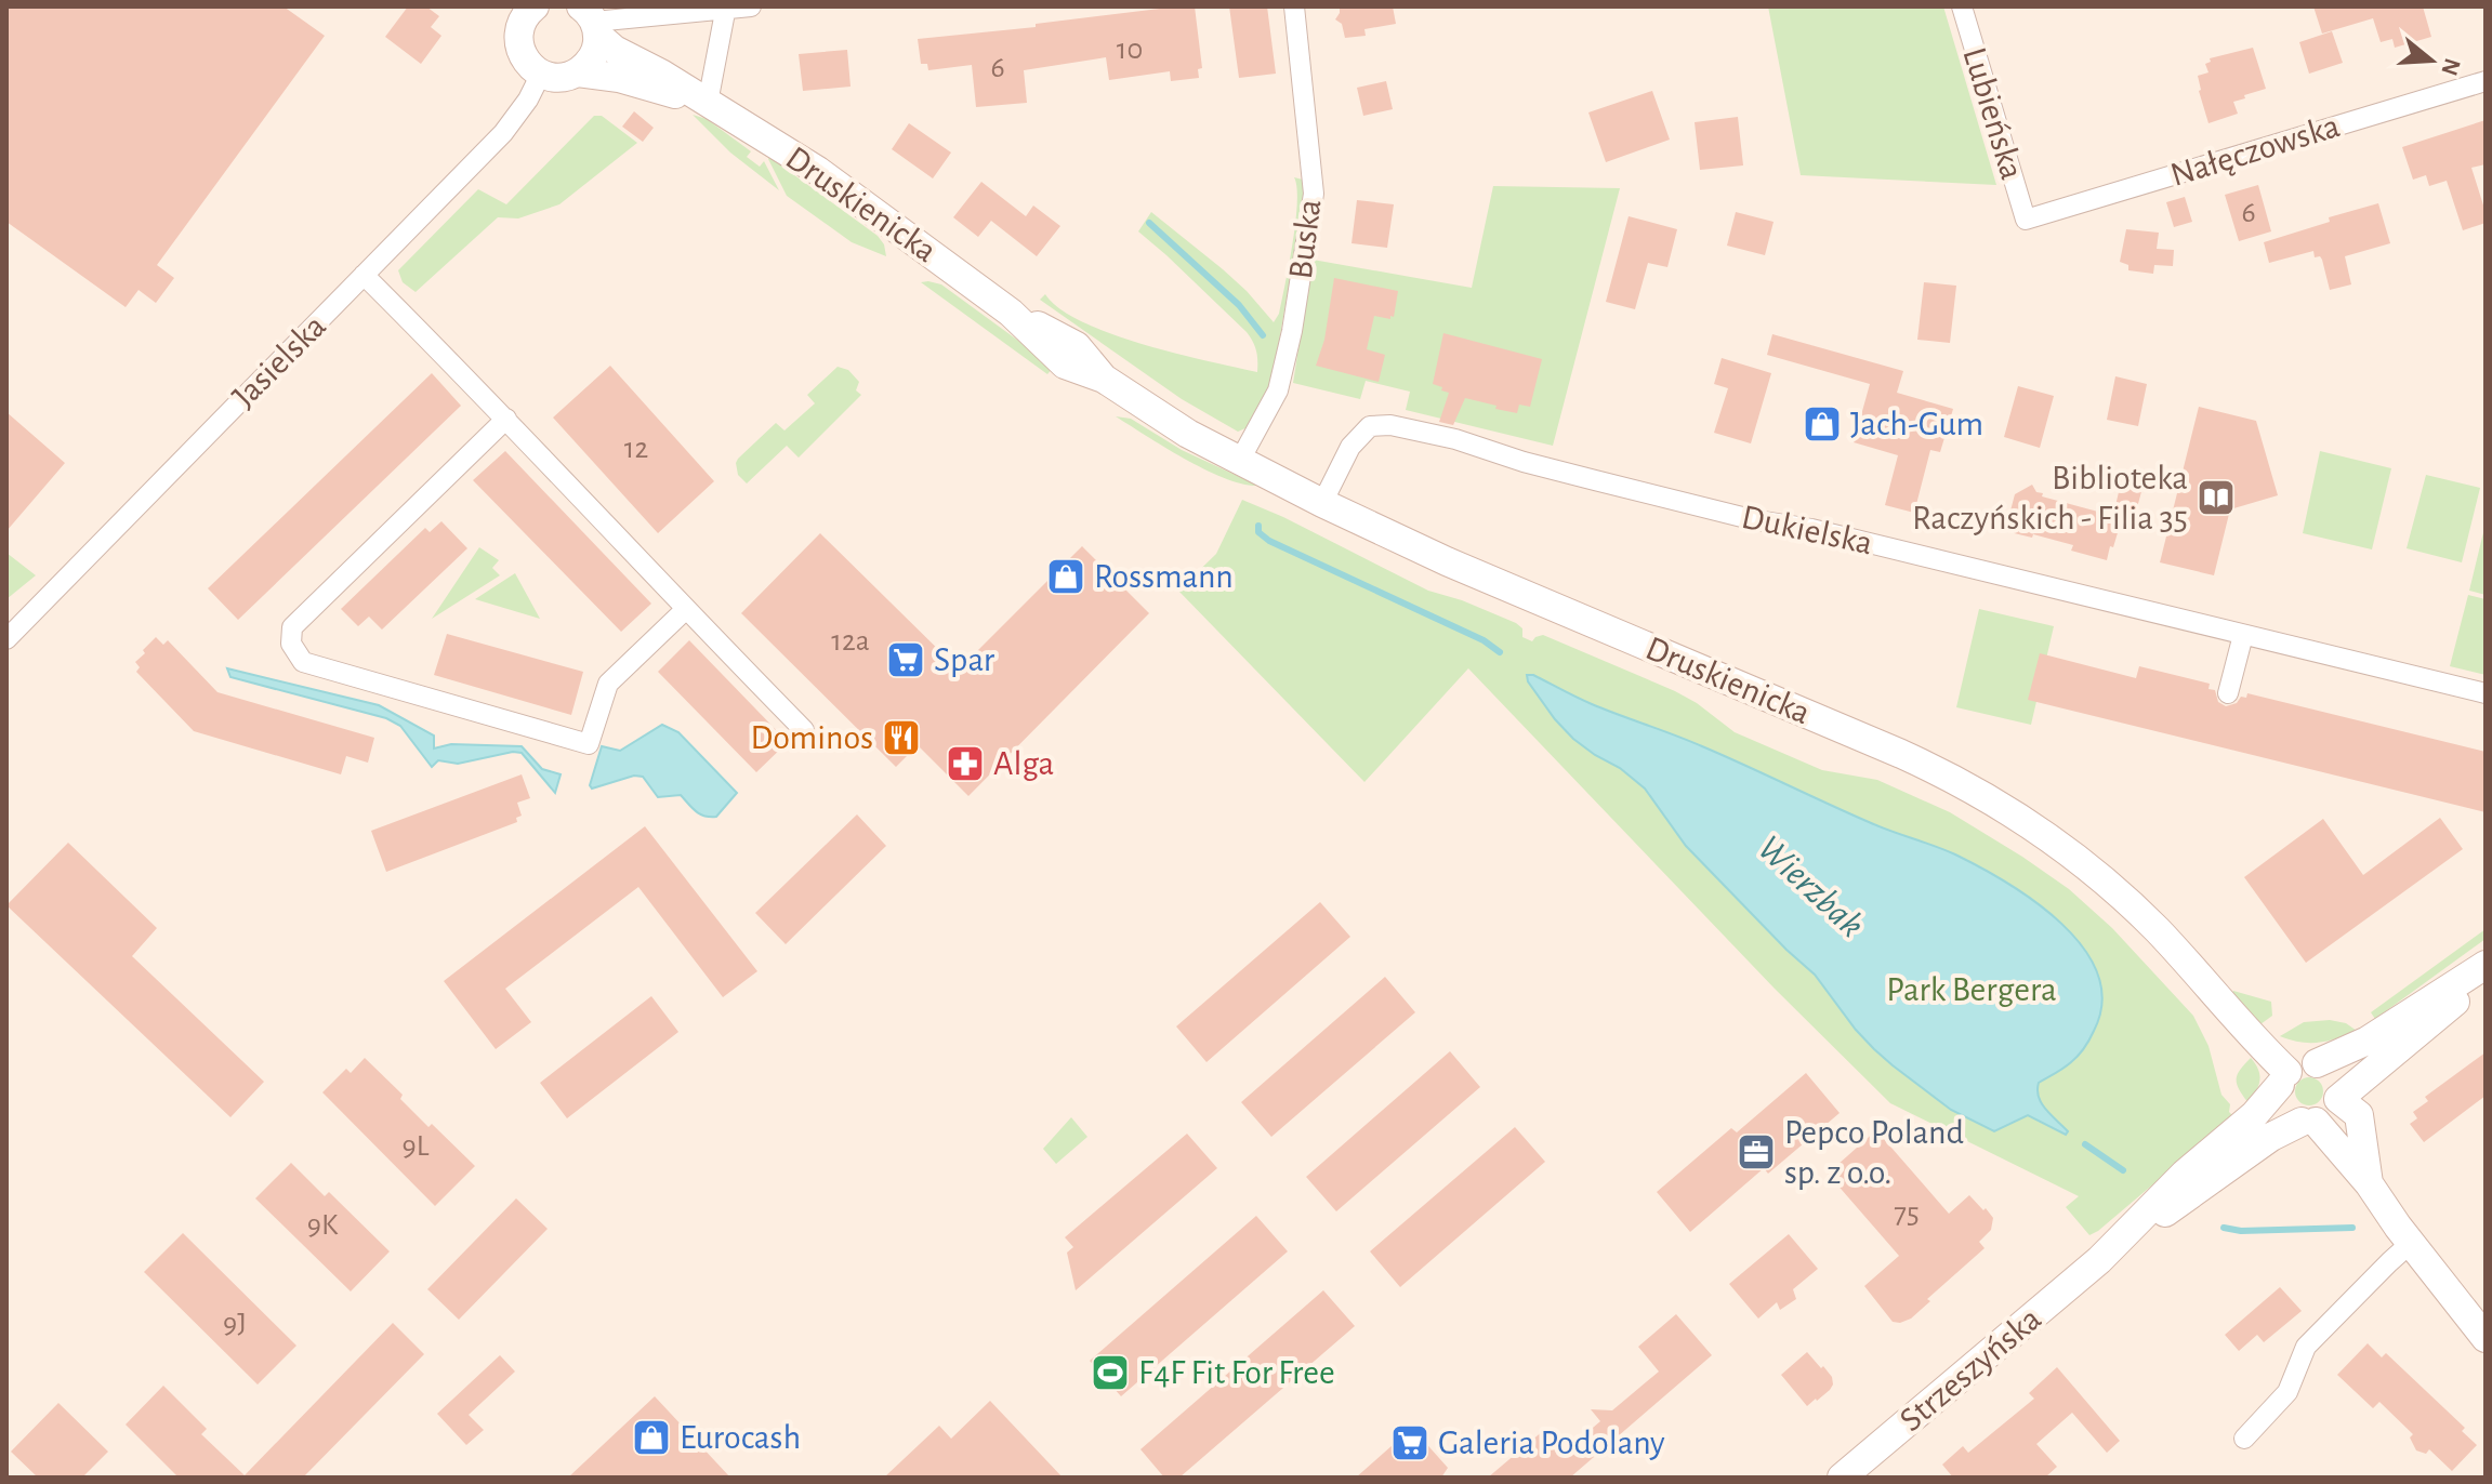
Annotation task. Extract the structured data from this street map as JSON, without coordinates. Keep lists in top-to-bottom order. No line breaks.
{"streets":{"street":["Lubieńska","Nałęczowska","Druskienicka","Buska","Jasielska","Dukielska","Strzeszyńska"]},"crossings":[["Lubieńska","Nałęczowska"],["Druskienicka","Buska"],["Druskienicka","Jasielska"],["Druskienicka","Dukielska"],["Druskienicka","Strzeszyńska"]],"water":["Wierzbak"],"parks":["Park Bergera"],"places":{"shop":["Jach-Gum","Rossmann","Eurocash"],"library":["Biblioteka Raczyńskich - Filia 35"],"supermarket":["Spar","Galeria Podolany"],"restaurant":["Dominos"],"pharmacy":["Alga"],"office":["Pepco Poland sp. z o.o."],"sports":["F4F Fit For Free"]},"house_numbers":["10","6","6","12","12a","9L","75","9K","9J"],"north":"right"}
